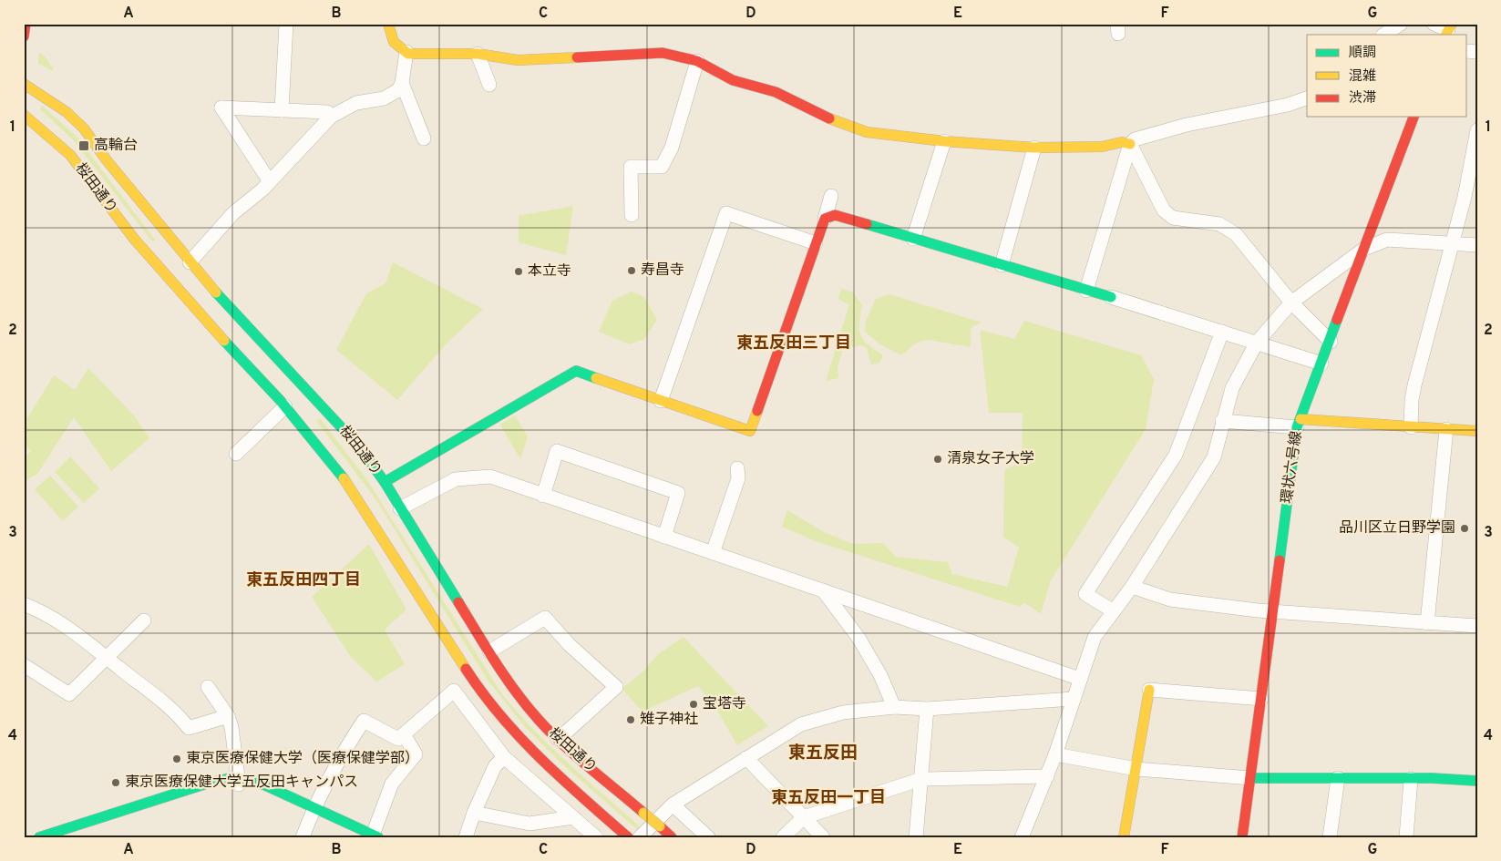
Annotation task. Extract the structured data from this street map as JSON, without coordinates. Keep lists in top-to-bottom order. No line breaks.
{"streets":{"main road":["桜田通り","環状六号線"]},"districts":["東五反田三丁目","東五反田四丁目","東五反田","東五反田一丁目"],"places":{"transit":["高輪台"],"other":["寿昌寺","本立寺","清泉女子大学","品川区立日野学園","宝塔寺","雉子神社","東京医療保健大学（医療保健学部）","東京医療保健大学五反田キャンパス"]},"legend":["順調","混雑","渋滞"],"grid":{"columns":["A","B","C","D","E","F","G"],"rows":["1","2","3","4"]}}
